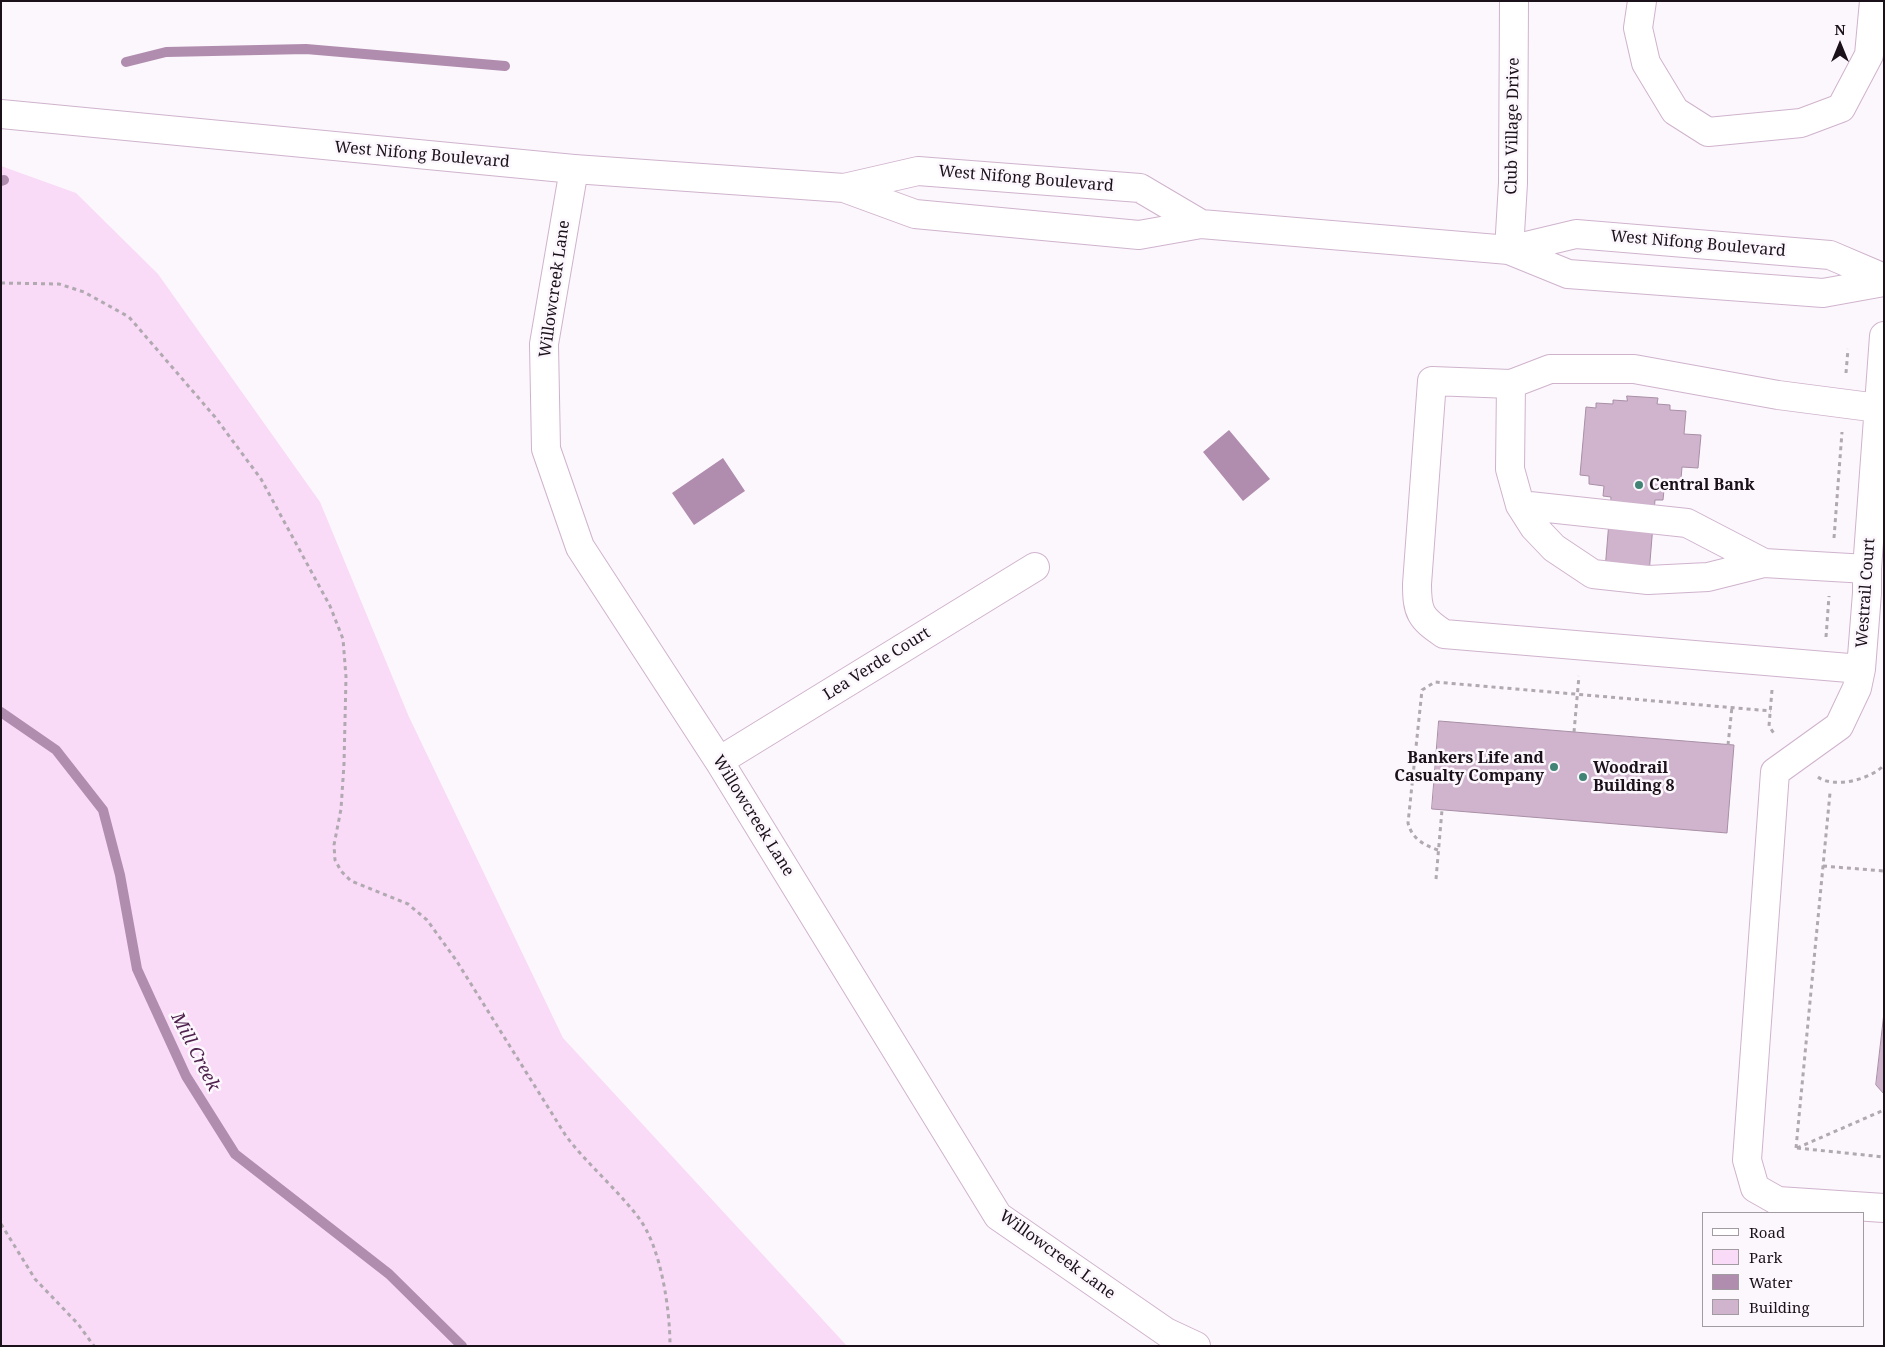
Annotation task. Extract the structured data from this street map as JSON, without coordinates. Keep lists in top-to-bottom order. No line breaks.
{"streets":{"main road":["Club Village Drive","West Nifong Boulevard","Willowcreek Lane","Westrail Court","Lea Verde Court"]},"crossings":[["Club Village Drive","West Nifong Boulevard"],["West Nifong Boulevard","Willowcreek Lane"],["Willowcreek Lane","Lea Verde Court"]],"water":["Mill Creek"],"places":["Central Bank","Bankers Life and Casualty Company","Woodrail Building 8"],"legend":["Road","Park","Water","Building"],"north":"top"}
